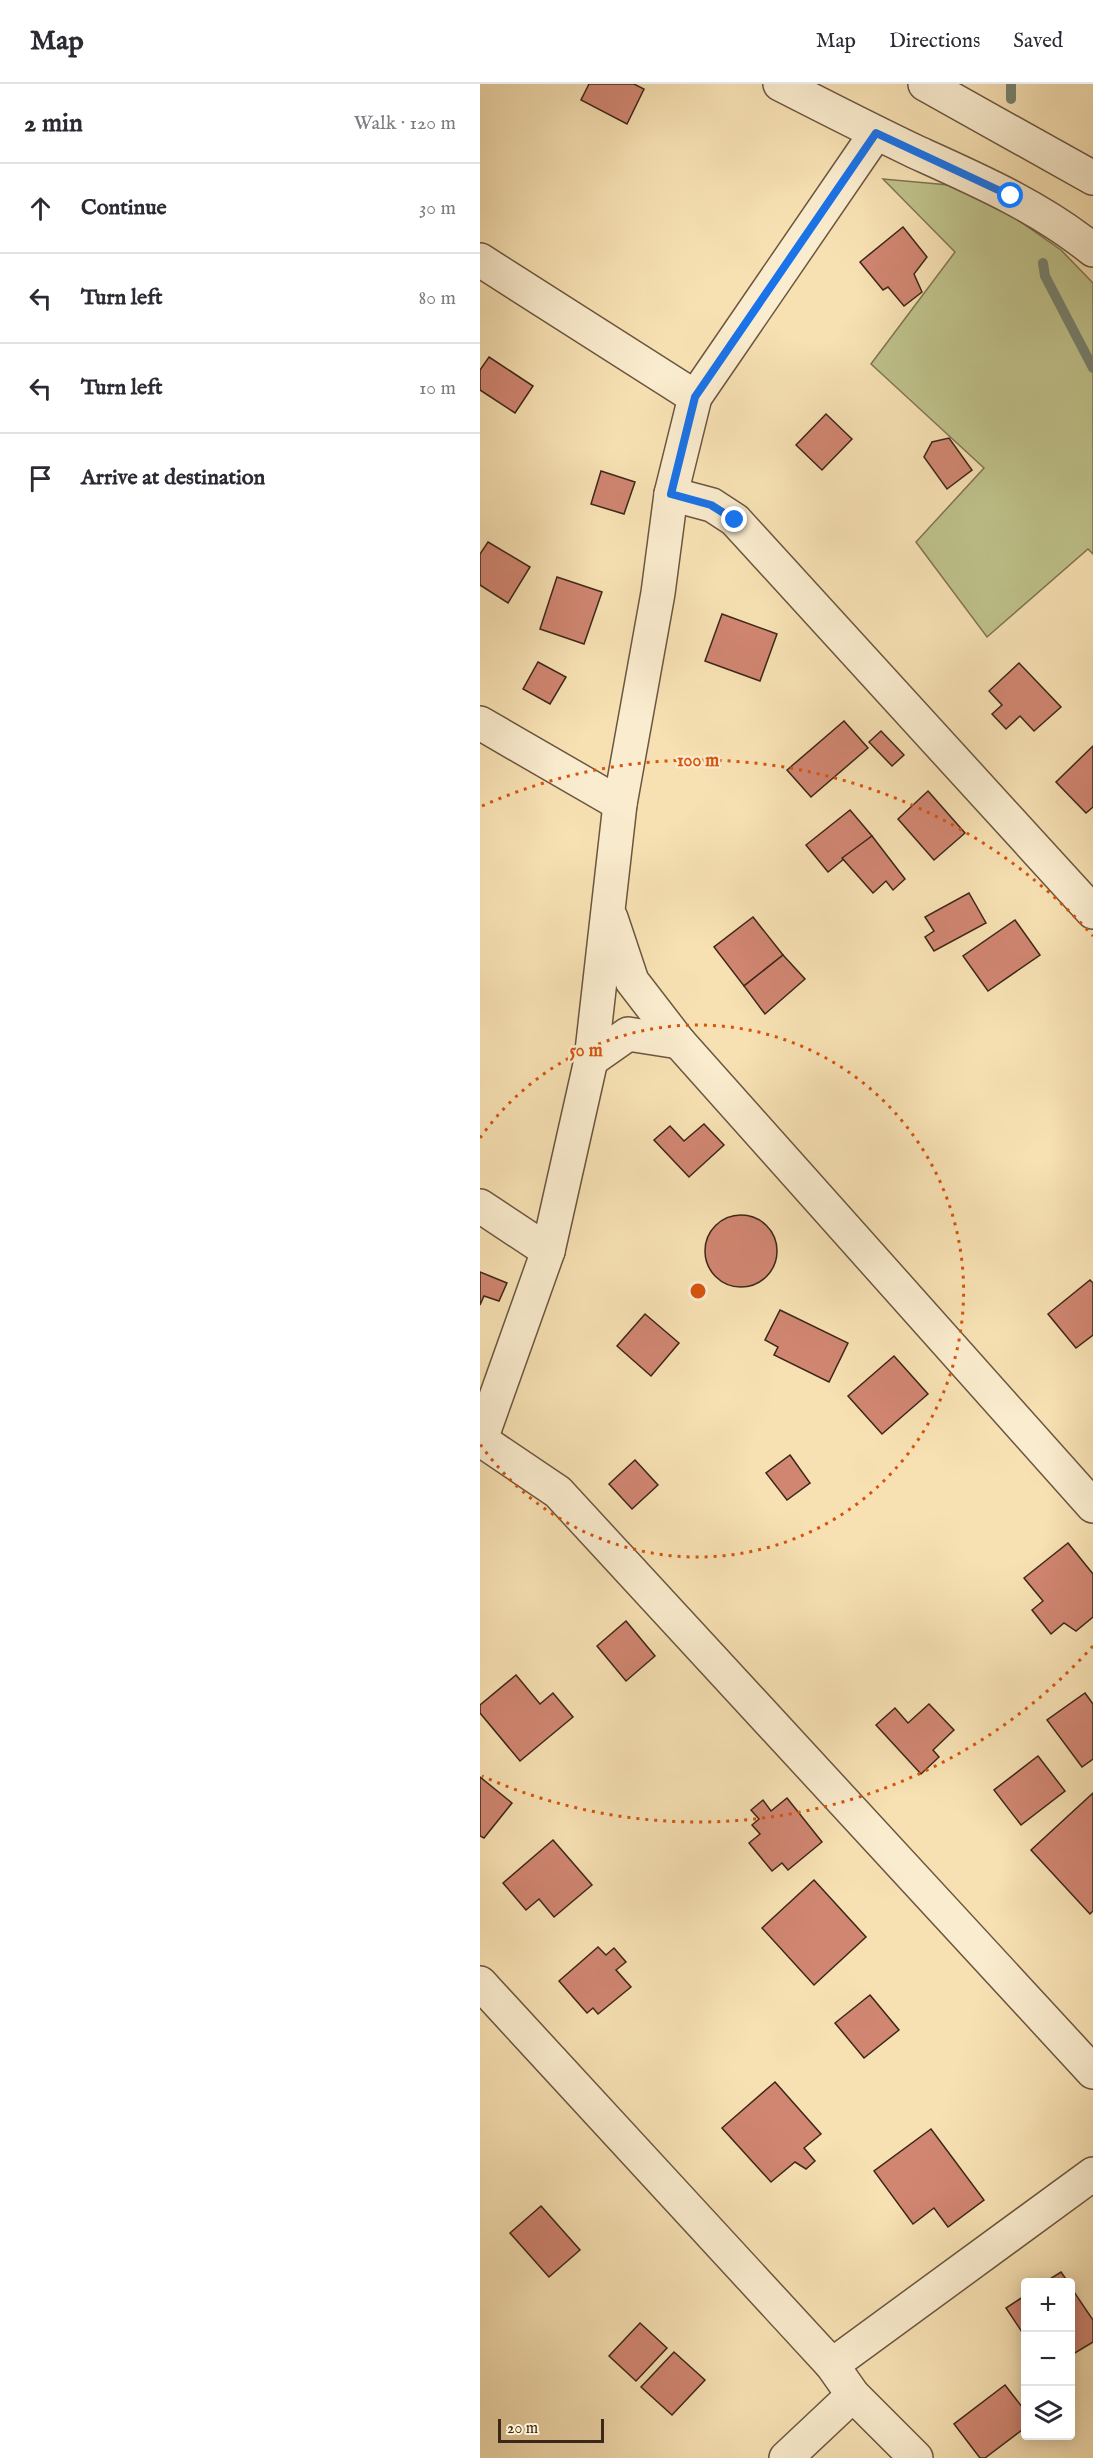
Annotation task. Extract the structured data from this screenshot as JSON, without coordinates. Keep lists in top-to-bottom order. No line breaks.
{"scale_bar":"20 m","page":{"header":"Map","nav":["Map","Directions","Saved"],"heading":["2 min","Walk · 120 m"],"list":[["Continue","30 m"],["Turn left","80 m"],["Turn left","10 m"],"Arrive at destination"],"map_buttons":["+","−"],"scale":"20 m"},"rings":["100 m","50 m"]}
